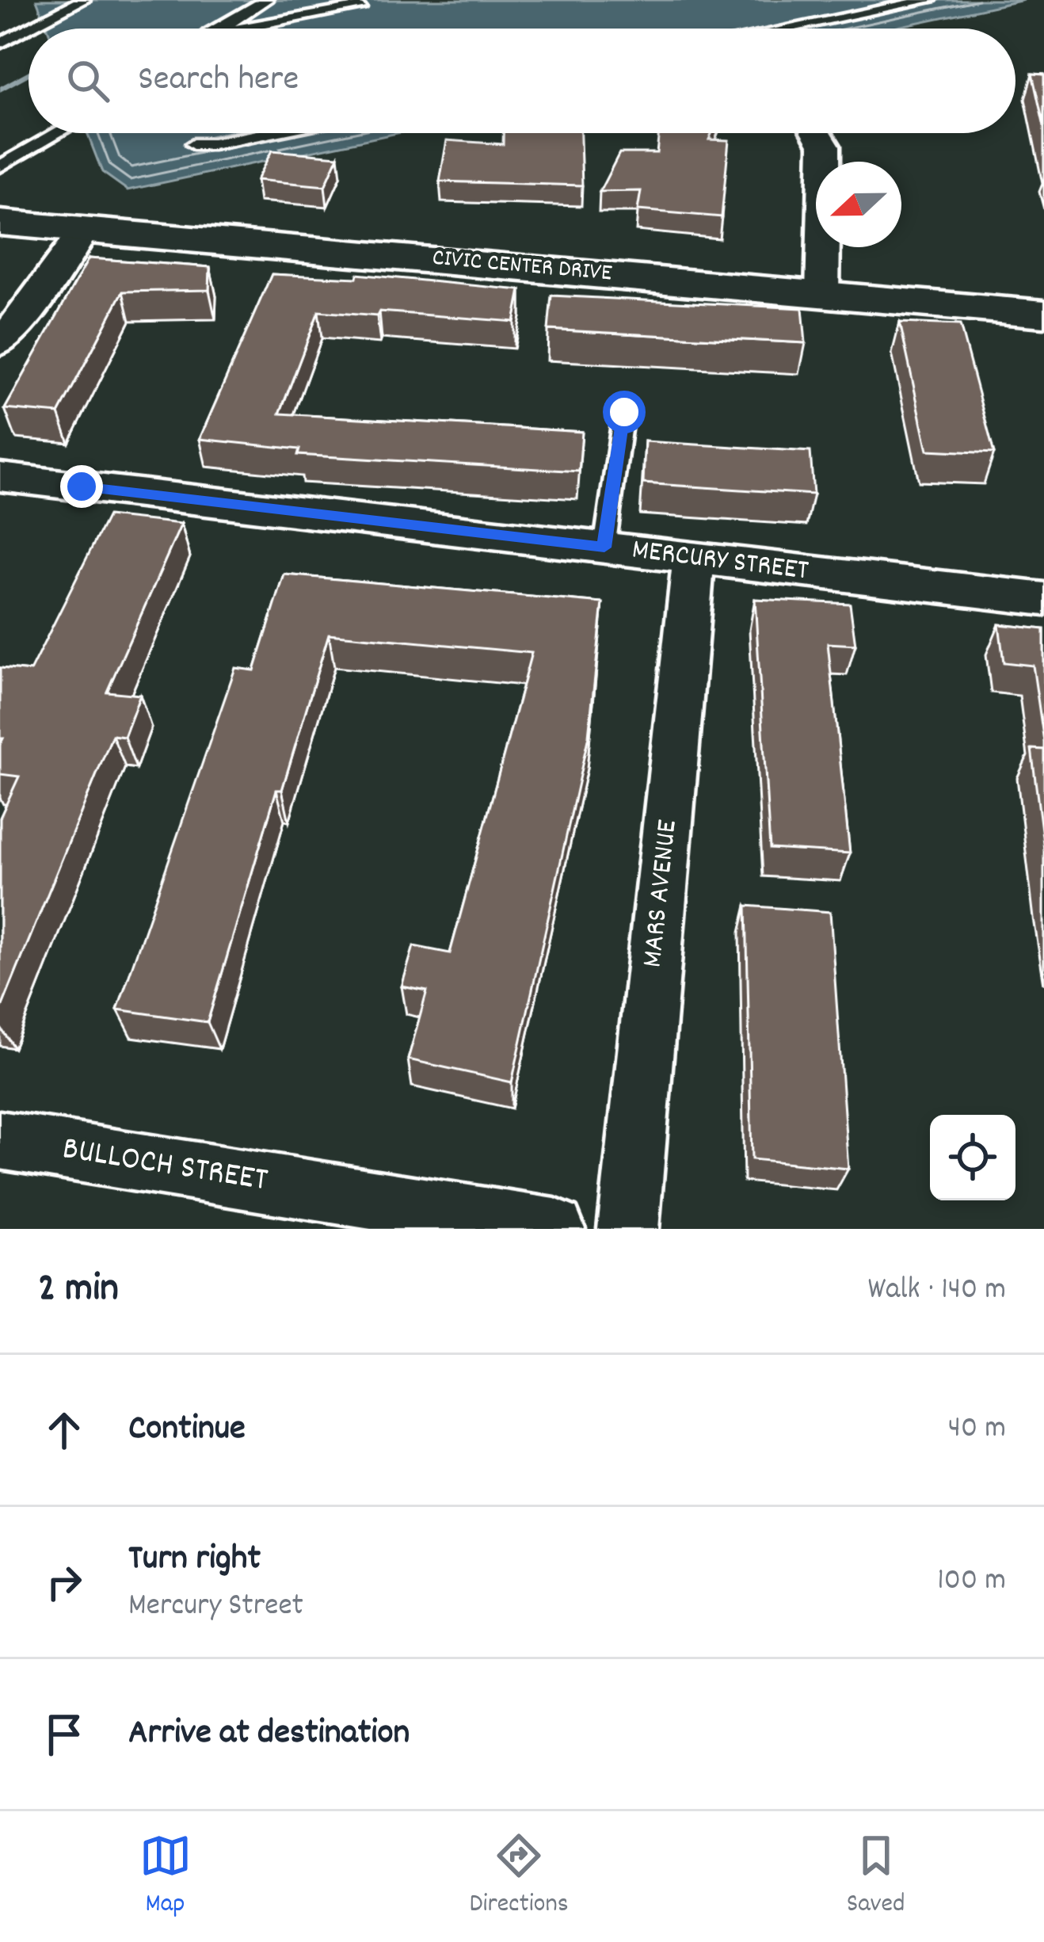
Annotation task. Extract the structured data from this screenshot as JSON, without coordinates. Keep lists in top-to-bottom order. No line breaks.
{"streets":{"street":["CIVIC CENTER DRIVE","MERCURY STREET","MARS AVENUE","BULLOCH STREET"]},"crossings":[["MERCURY STREET","MARS AVENUE"]],"north":"left","page":{"search":"Search here","heading":["2 min","Walk · 140 m"],"list":[["Continue","40 m"],["Turn right","Mercury Street","100 m"],"Arrive at destination"],"nav":["Map","Directions","Saved"]}}
